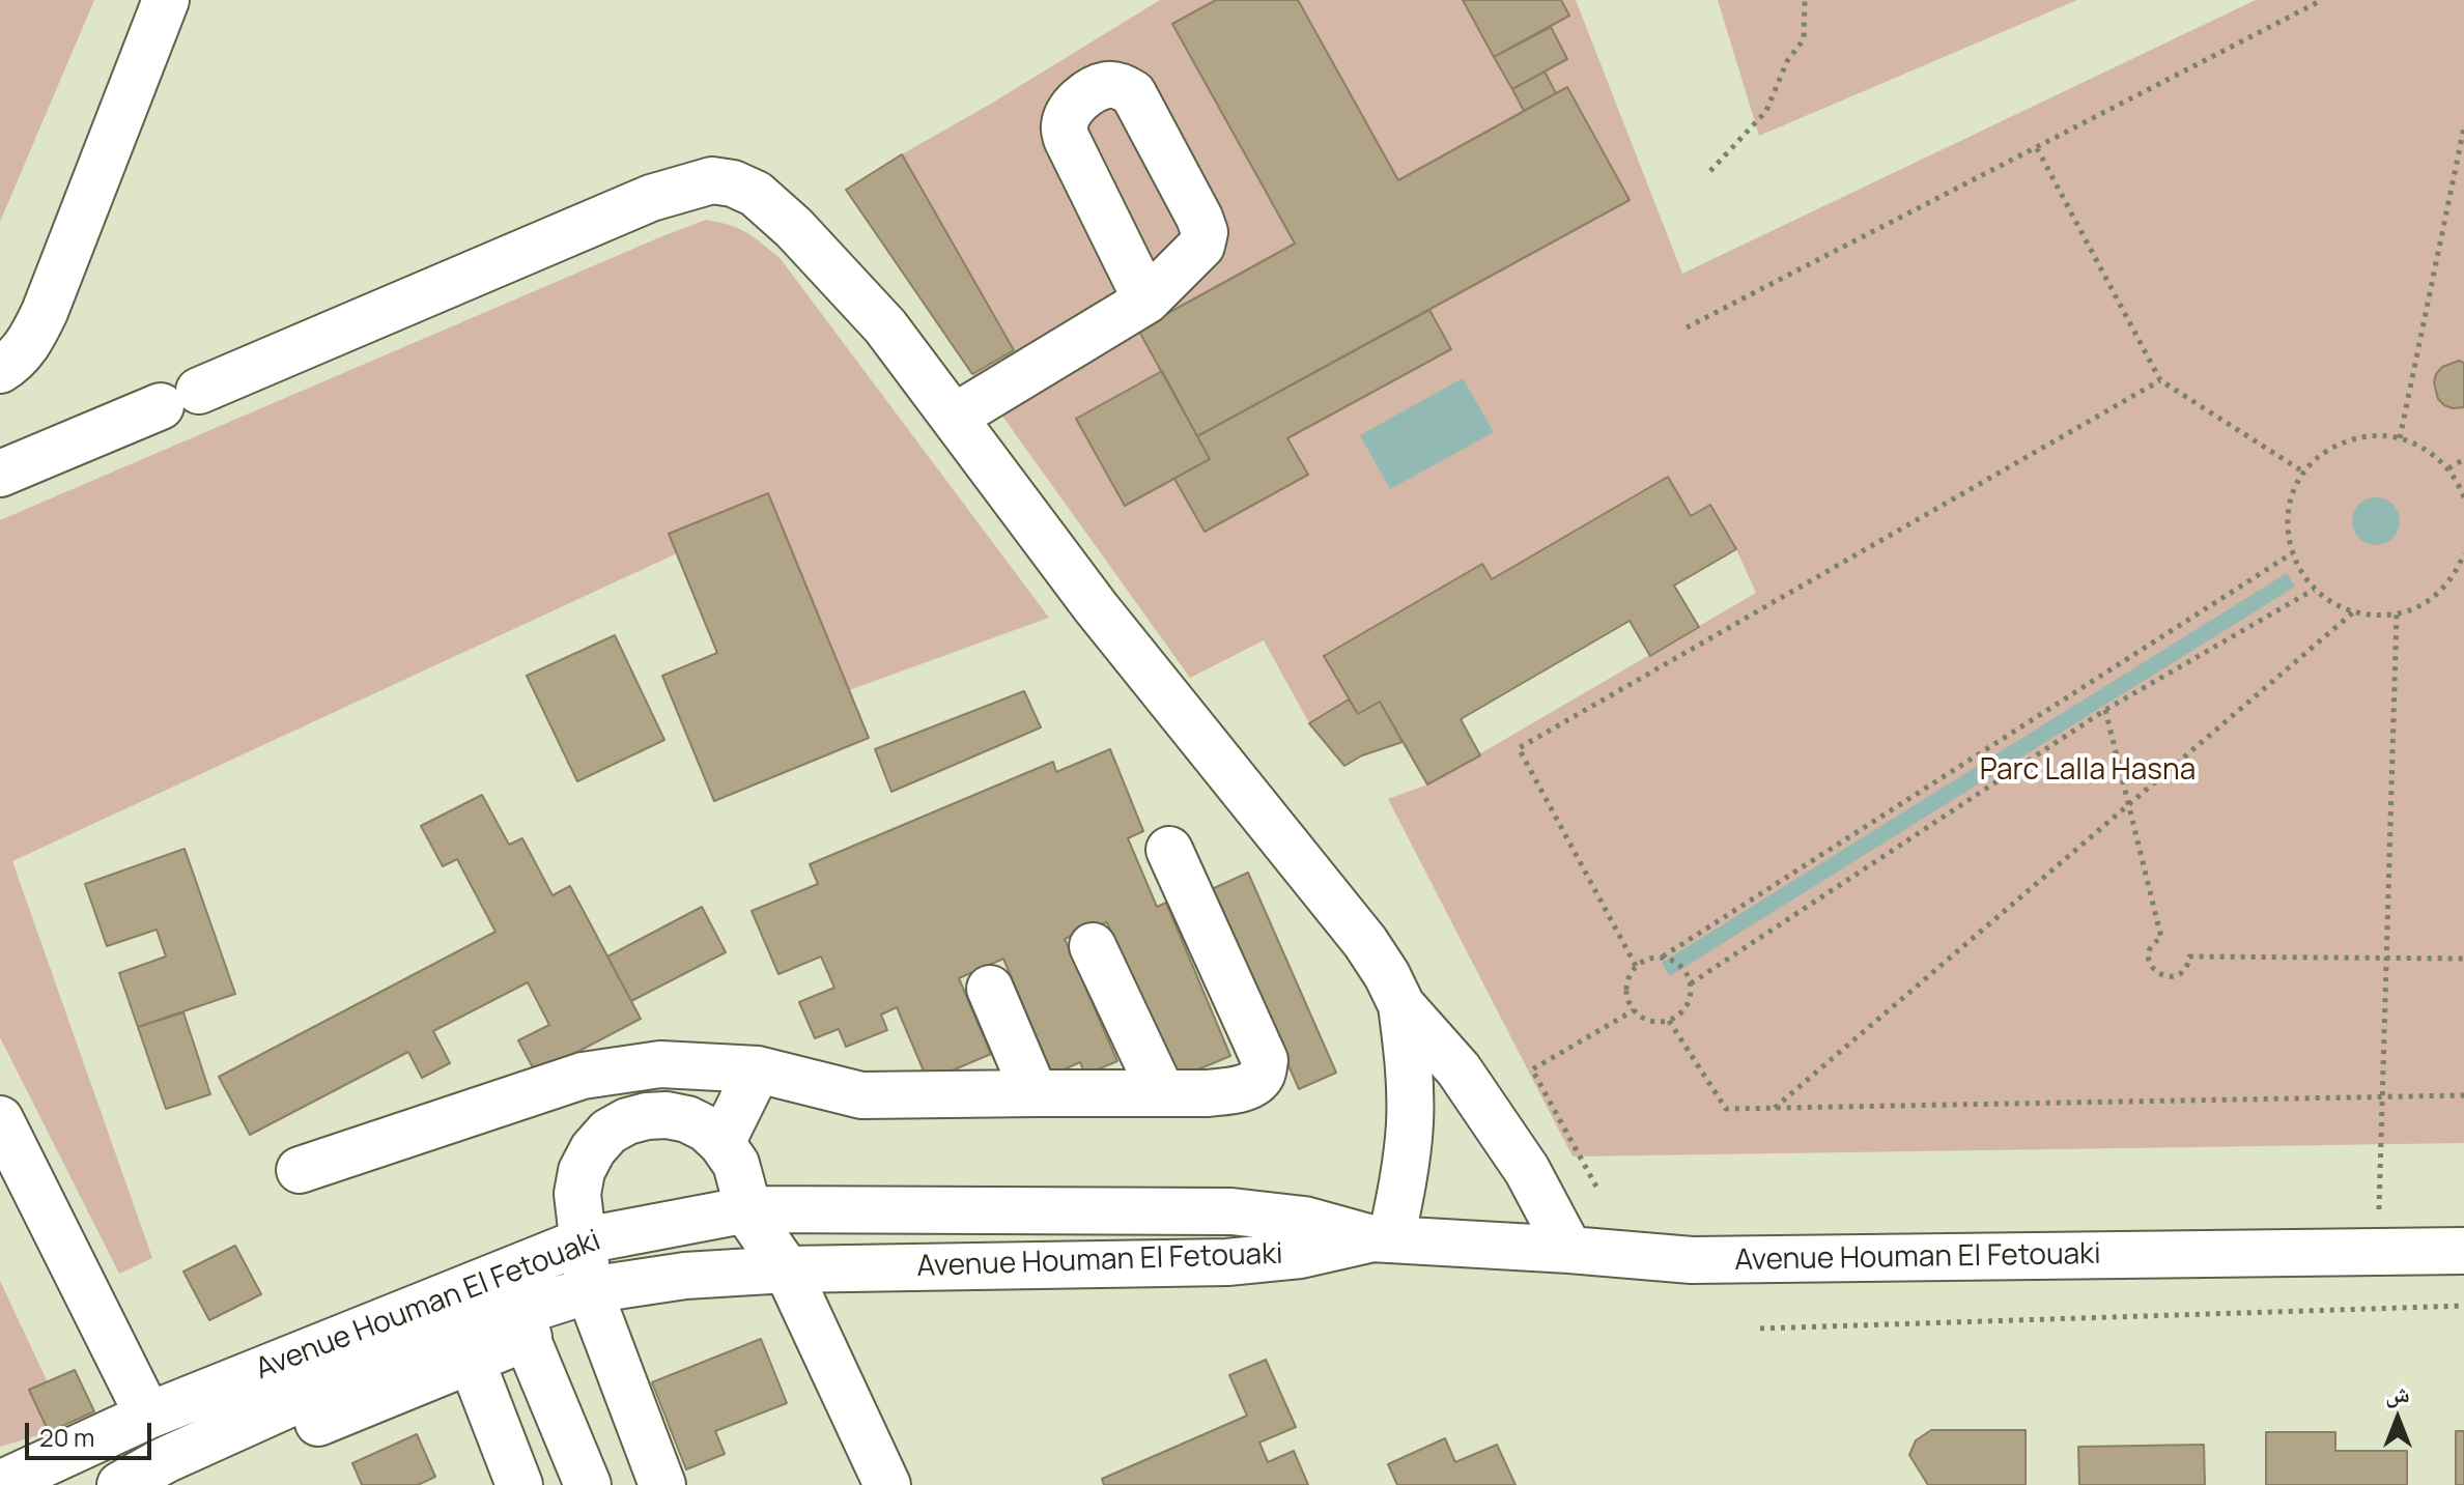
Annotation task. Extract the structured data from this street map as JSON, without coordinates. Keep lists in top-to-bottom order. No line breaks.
{"streets":{"street":["Avenue Houman El Fetouaki"]},"parks":["Parc Lalla Hasna"],"scale_bar":"20 m","north":"top"}
